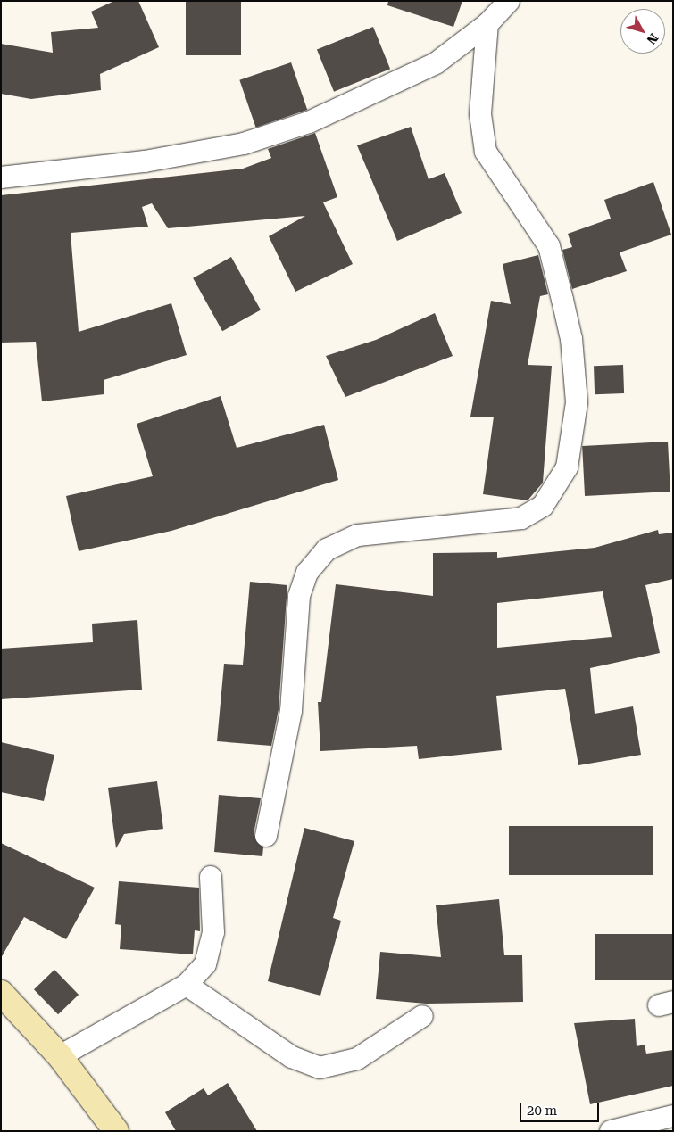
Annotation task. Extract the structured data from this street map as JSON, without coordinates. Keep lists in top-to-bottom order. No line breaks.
{"scale_bar":"20 m","north":"bottom right"}
